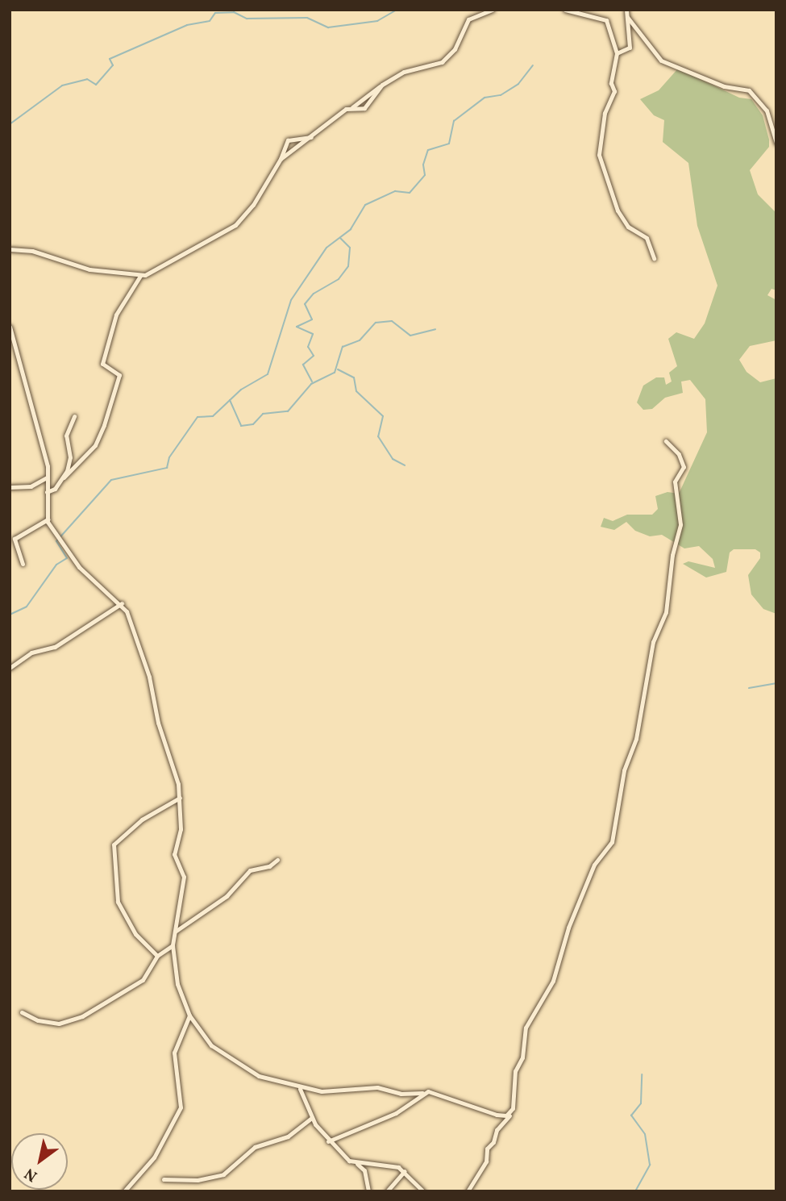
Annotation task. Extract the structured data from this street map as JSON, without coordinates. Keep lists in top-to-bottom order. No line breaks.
{"north":"bottom left"}
